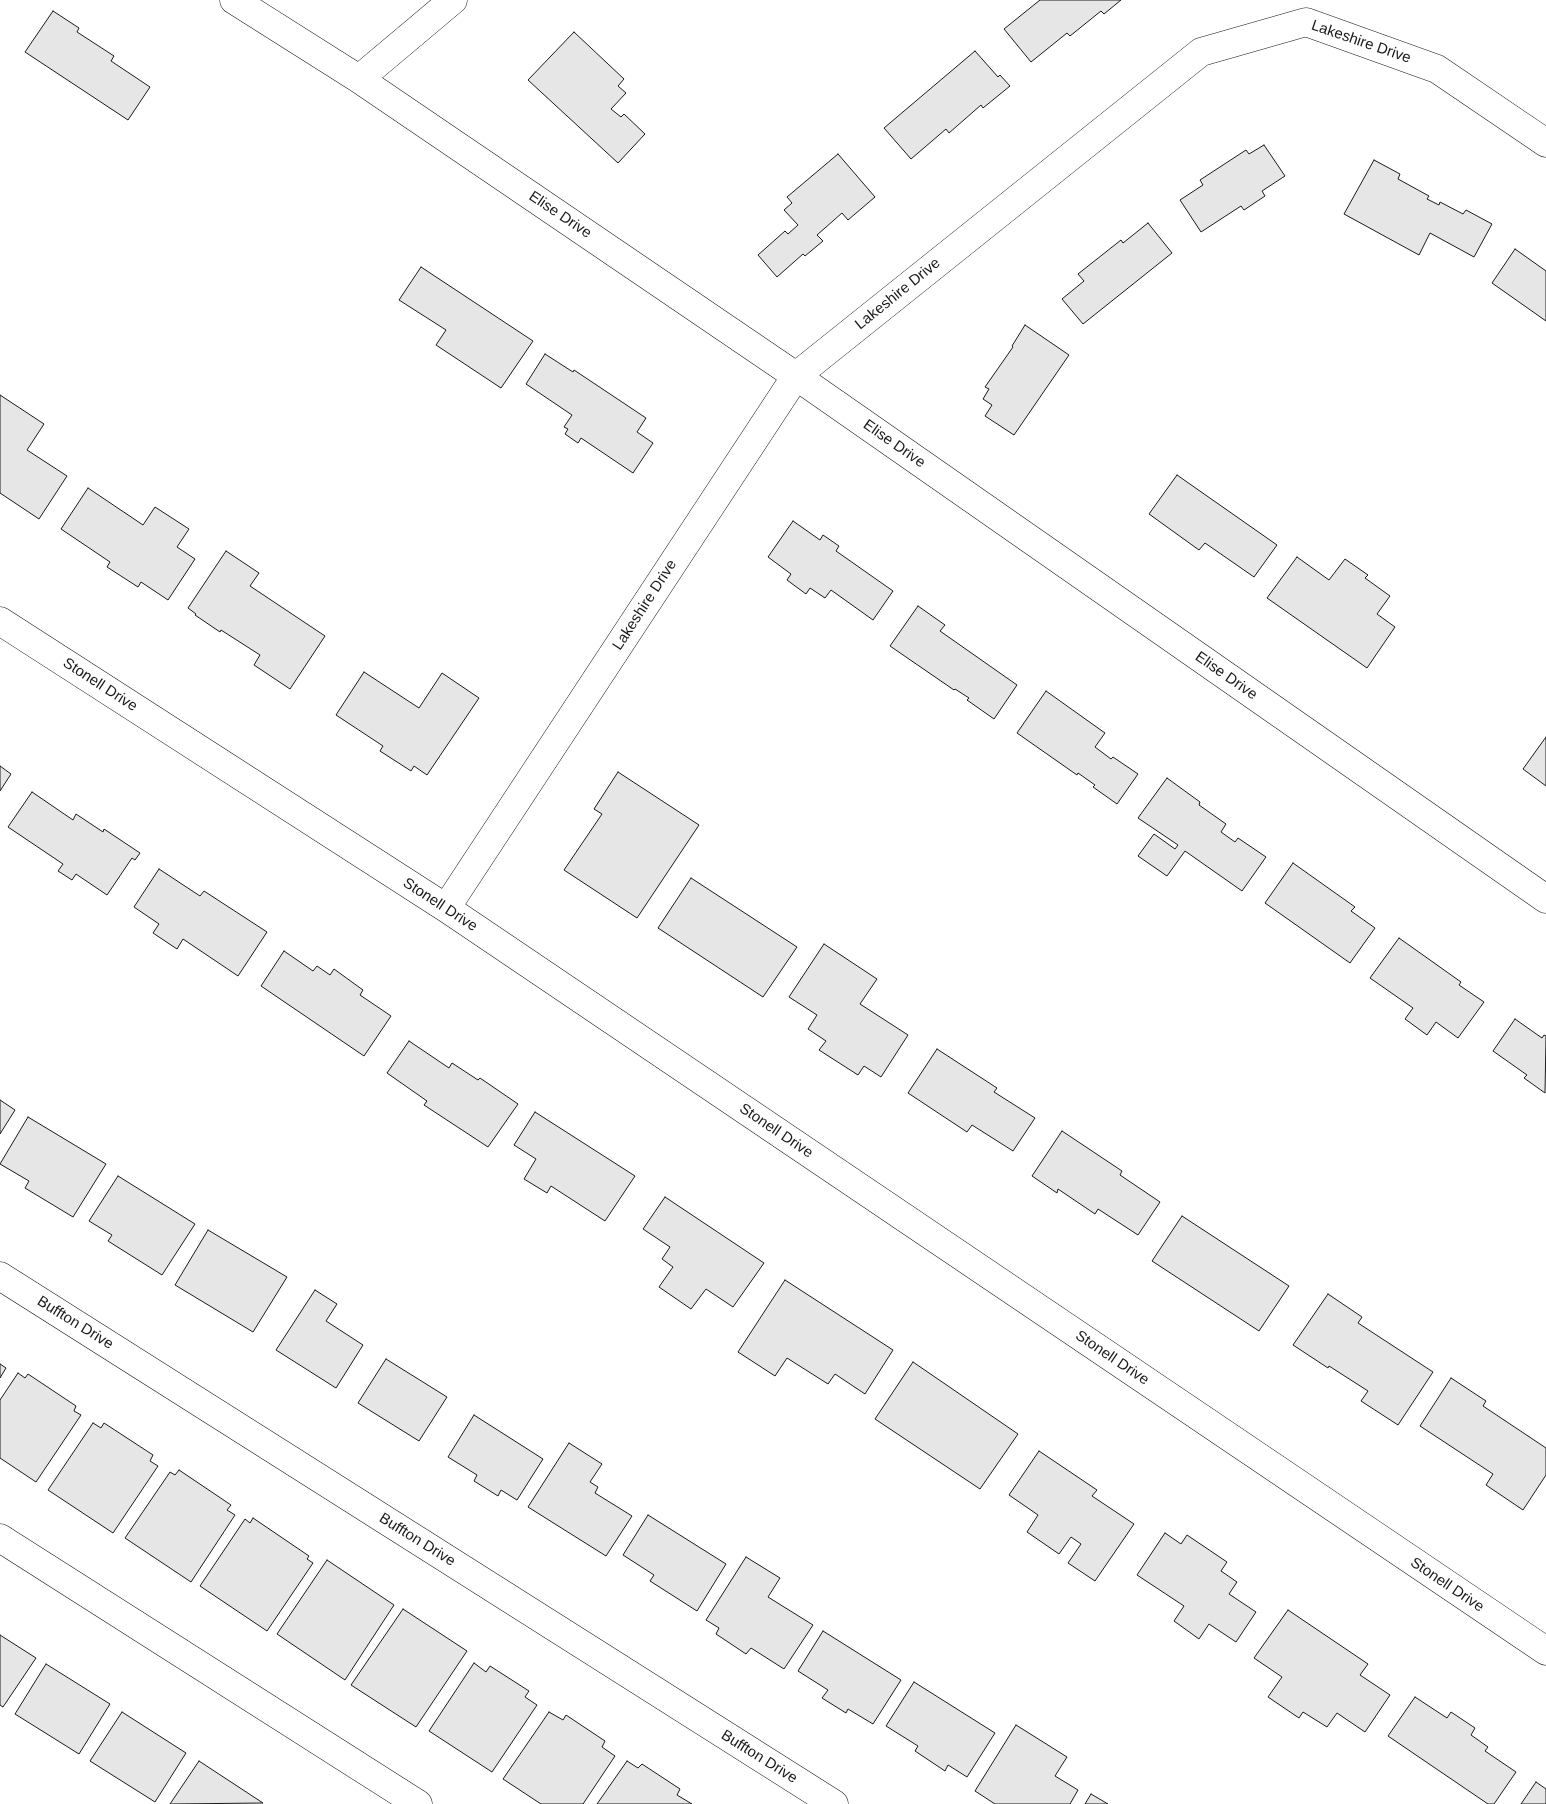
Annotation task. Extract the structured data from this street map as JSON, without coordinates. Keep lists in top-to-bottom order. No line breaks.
{"streets":{"street":["Lakeshire Drive","Elise Drive","Stonell Drive","Buffton Drive"]},"crossings":[["Lakeshire Drive","Elise Drive"],["Lakeshire Drive","Stonell Drive"]]}
